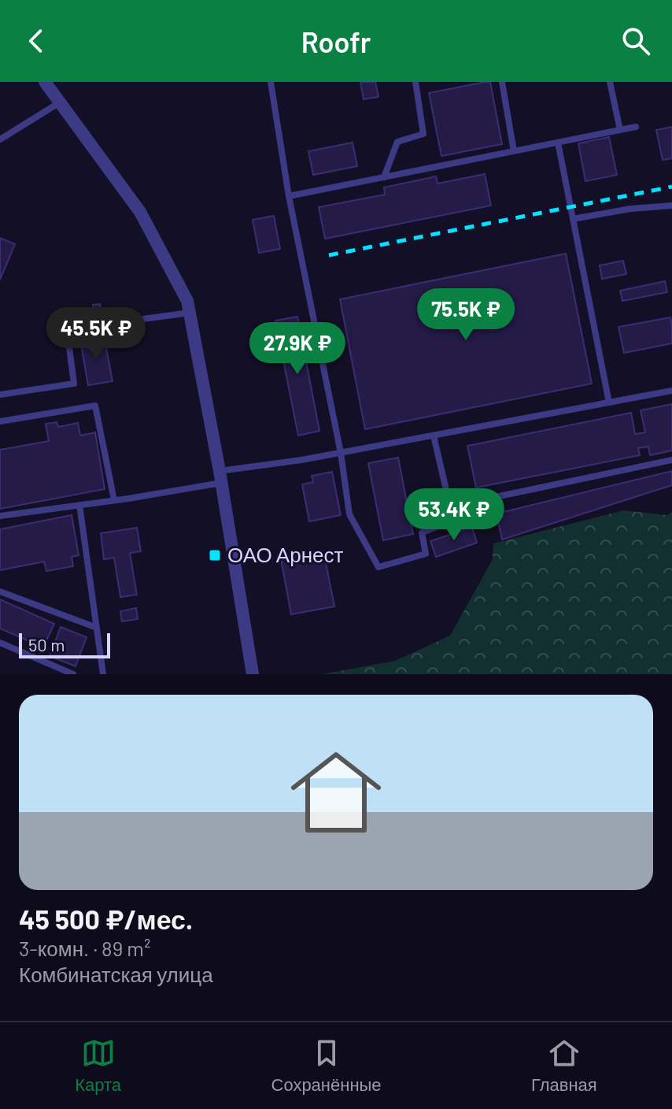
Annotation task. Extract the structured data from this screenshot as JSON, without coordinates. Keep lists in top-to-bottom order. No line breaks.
{"places":{"transit":["ОАО Арнест"]},"scale_bar":"50 m","page":{"header":"Roofr","price":["75.5K ₽","45.5K ₽","27.9K ₽","53.4K ₽"],"scale":"50 m","list":[{"name":"45 500 ₽/мес.","note":"3-комн. · 89 m² · Комбинатская улица"}],"tabs":["Карта","Сохранённые","Главная"]}}
